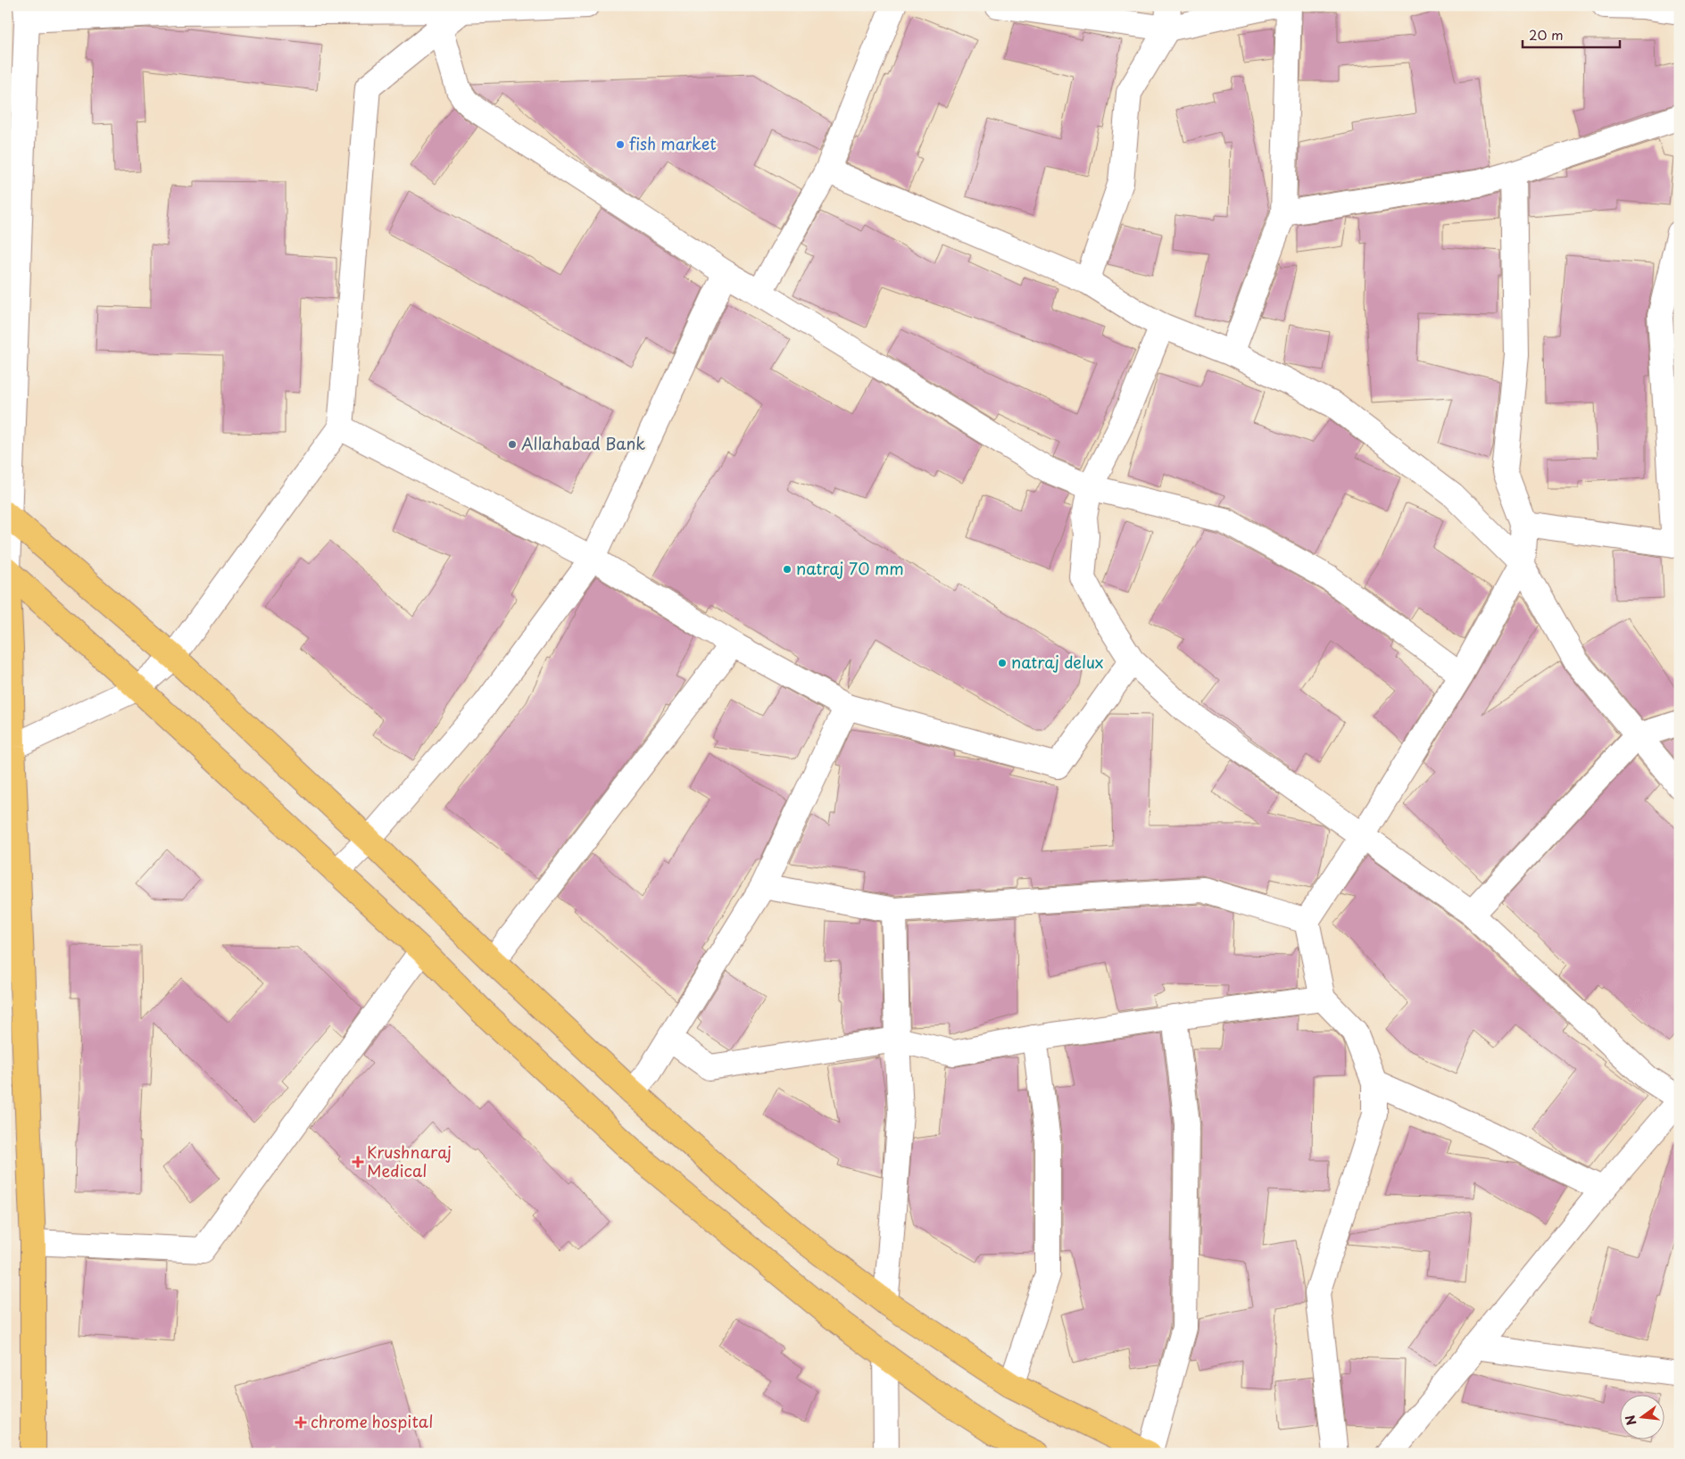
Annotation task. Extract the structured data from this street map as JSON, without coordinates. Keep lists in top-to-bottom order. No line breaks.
{"places":{"other":["fish market","Allahabad Bank","natraj 70 mm","natraj delux"],"health":["Krushnaraj Medical","chrome hospital"]},"scale_bar":"20 m","north":"left"}
